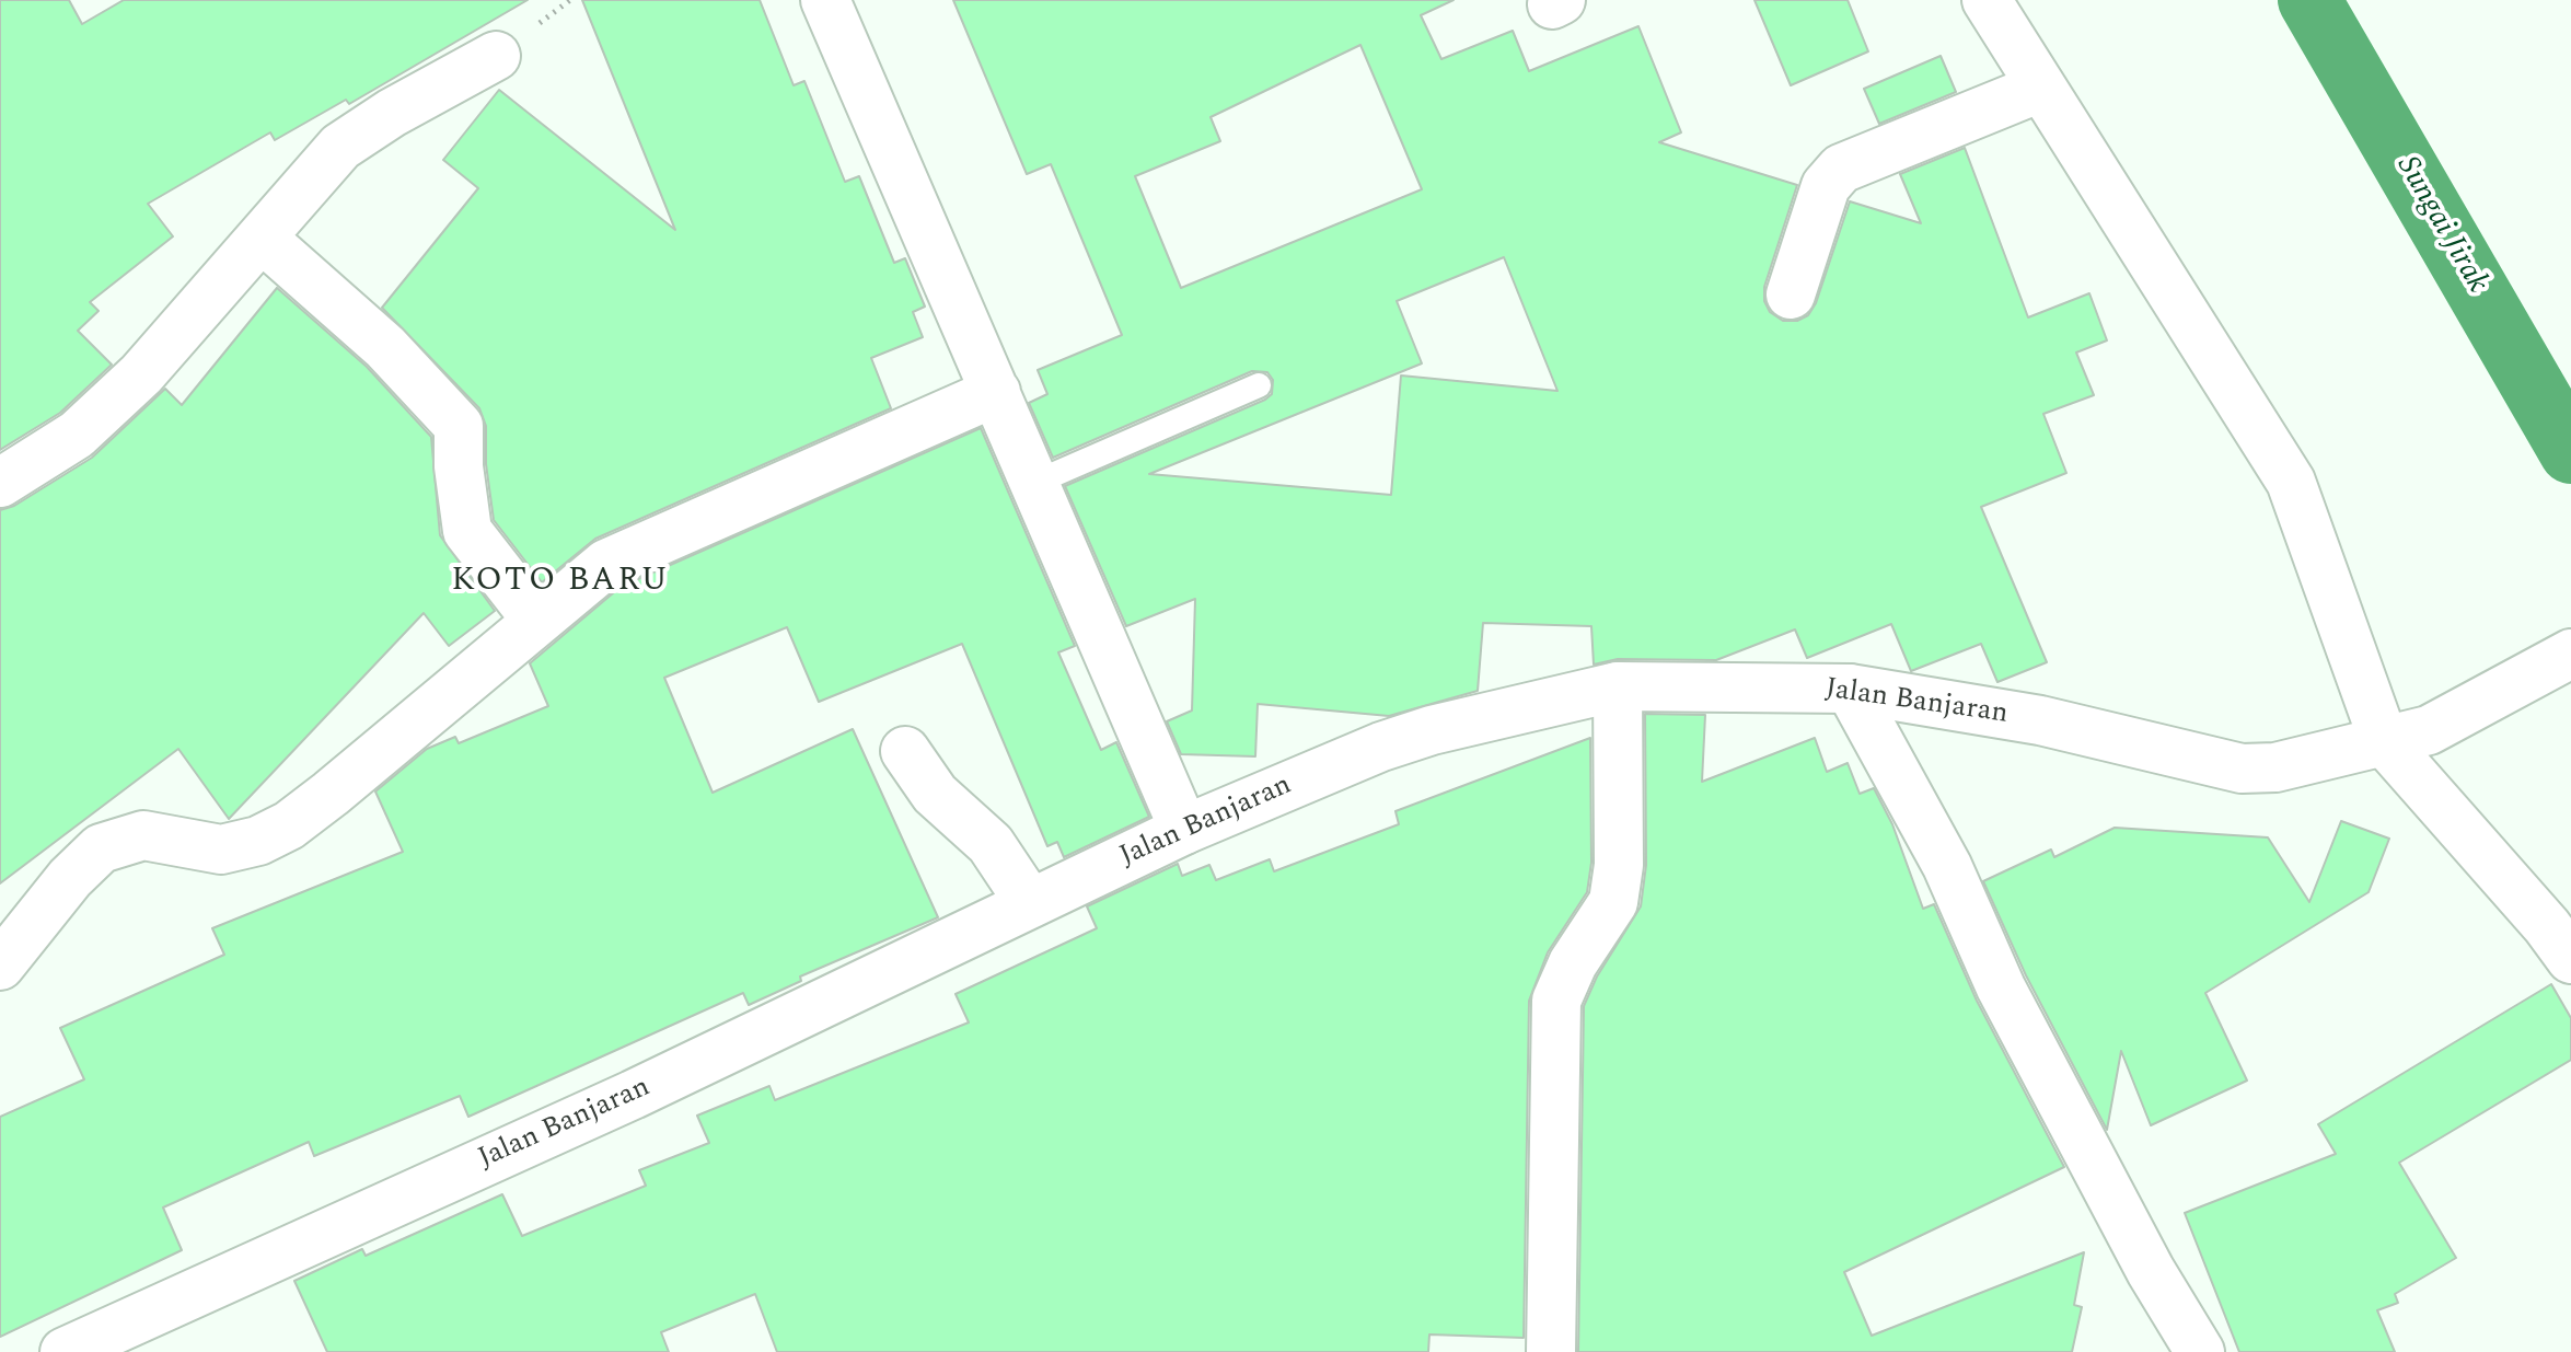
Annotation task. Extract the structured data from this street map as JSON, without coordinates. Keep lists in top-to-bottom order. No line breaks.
{"streets":{"street":["Jalan Banjaran"]},"districts":["KOTO BARU"],"water":["Sungai Jirak"]}
